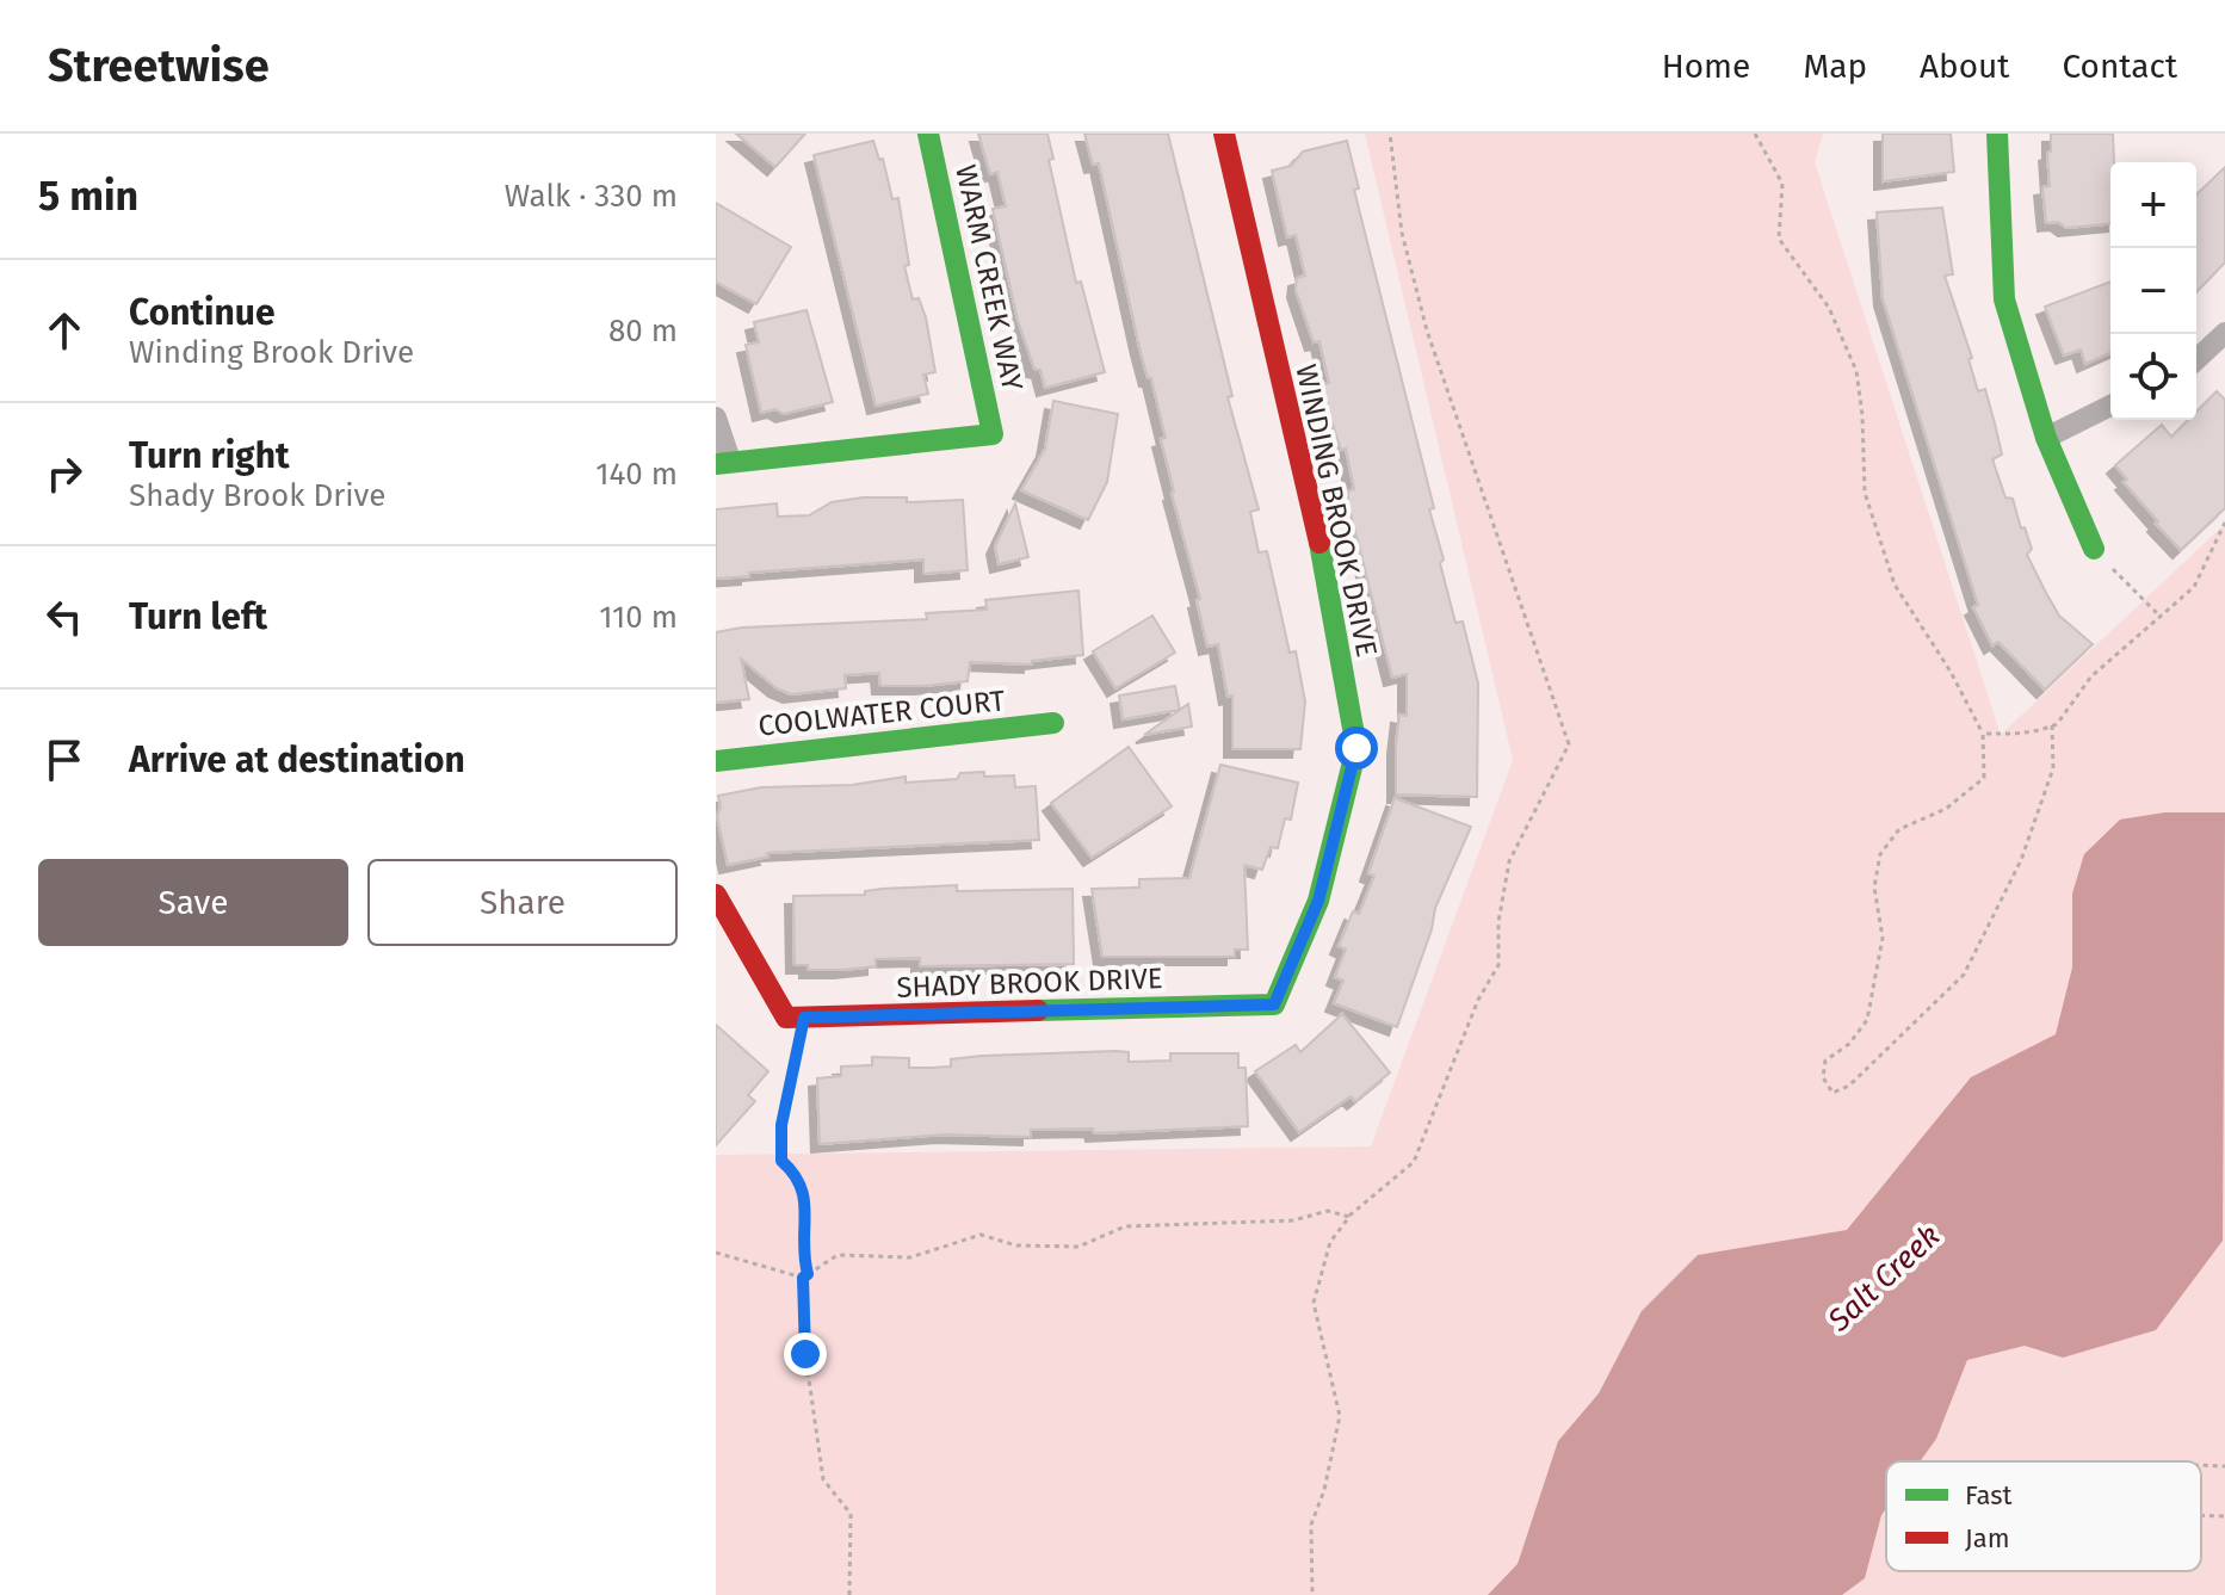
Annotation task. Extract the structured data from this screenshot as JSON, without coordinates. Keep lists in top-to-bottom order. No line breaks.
{"streets":{"street":["WARM CREEK WAY","WINDING BROOK DRIVE","COOLWATER COURT","SHADY BROOK DRIVE"]},"crossings":[["WINDING BROOK DRIVE","SHADY BROOK DRIVE"]],"water":["Salt Creek"],"legend":["Fast","Jam"],"page":{"header":"Streetwise","nav":["Home","Map","About","Contact"],"heading":["5 min","Walk · 330 m"],"map_buttons":["+","−"],"list":[["Continue","Winding Brook Drive","80 m"],["Turn right","Shady Brook Drive","140 m"],["Turn left","110 m"],"Arrive at destination"],"buttons":["Save","Share"]}}
